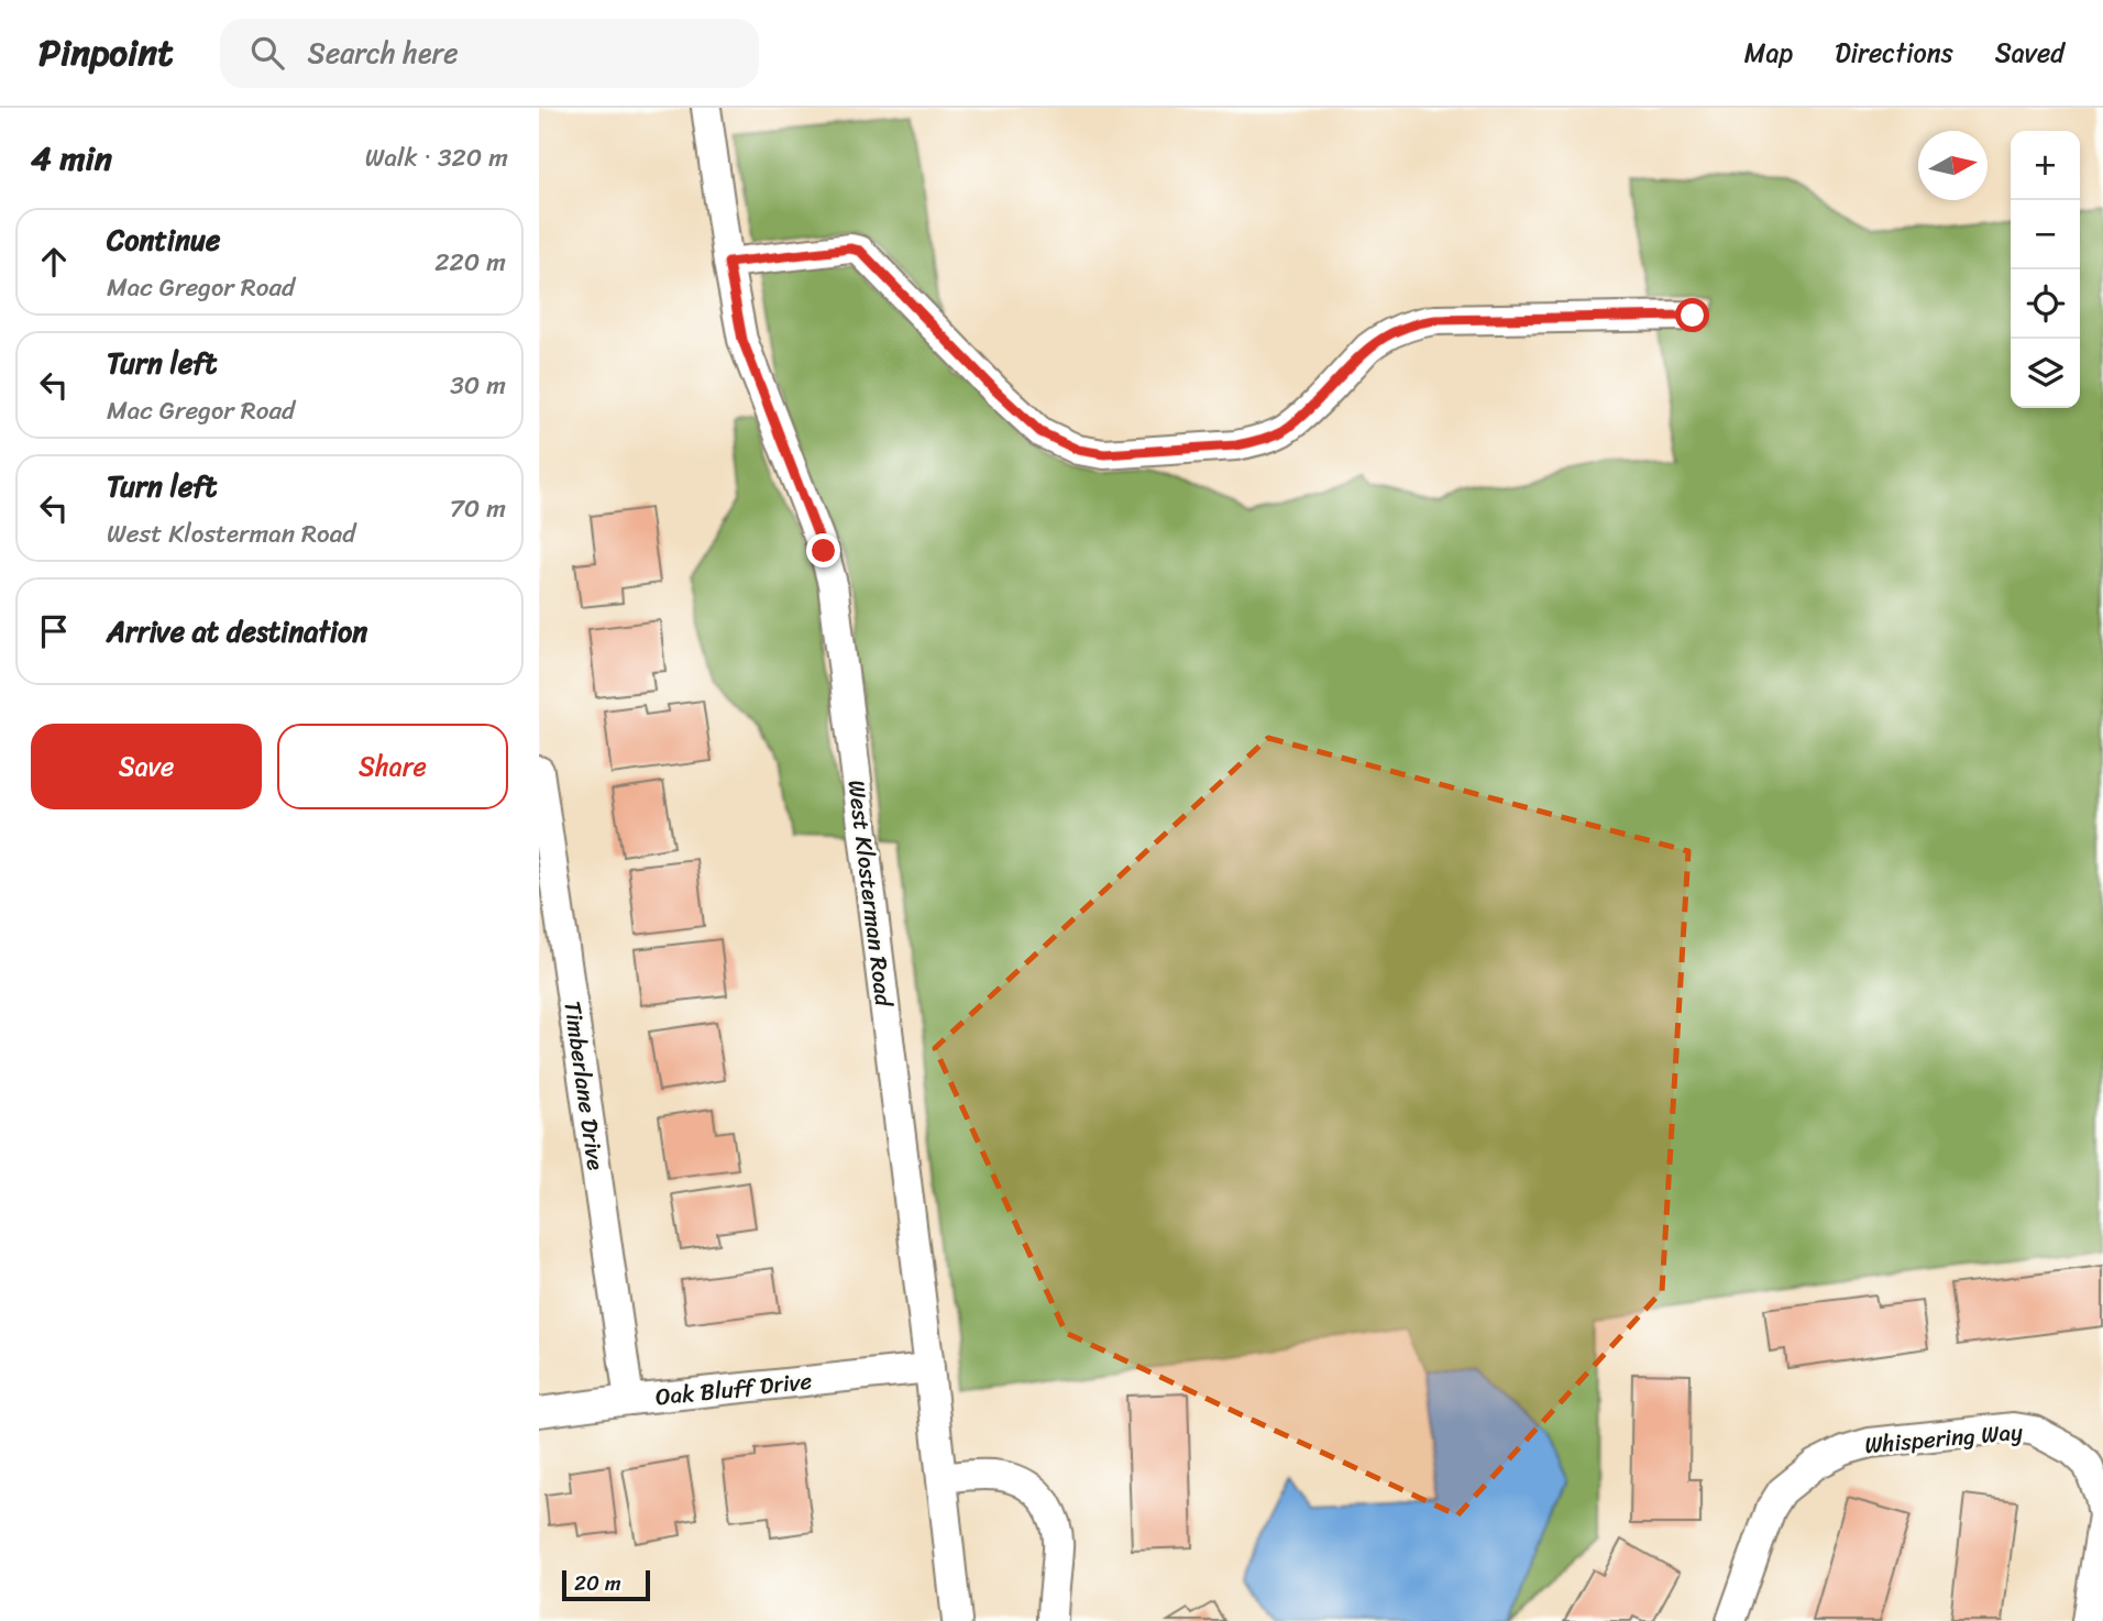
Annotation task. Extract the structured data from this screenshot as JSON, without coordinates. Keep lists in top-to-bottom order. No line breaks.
{"streets":{"street":["West Klosterman Road","Timberlane Drive","Oak Bluff Drive","Whispering Way"]},"crossings":[["West Klosterman Road","Oak Bluff Drive"],["Timberlane Drive","Oak Bluff Drive"]],"scale_bar":"20 m","north":"right","page":{"header":"Pinpoint","search":"Search here","nav":["Map","Directions","Saved"],"heading":["4 min","Walk · 320 m"],"map_buttons":["+","−"],"list":[["Continue","Mac Gregor Road","220 m"],["Turn left","Mac Gregor Road","30 m"],["Turn left","West Klosterman Road","70 m"],"Arrive at destination"],"buttons":["Save","Share"],"scale":"20 m"}}
